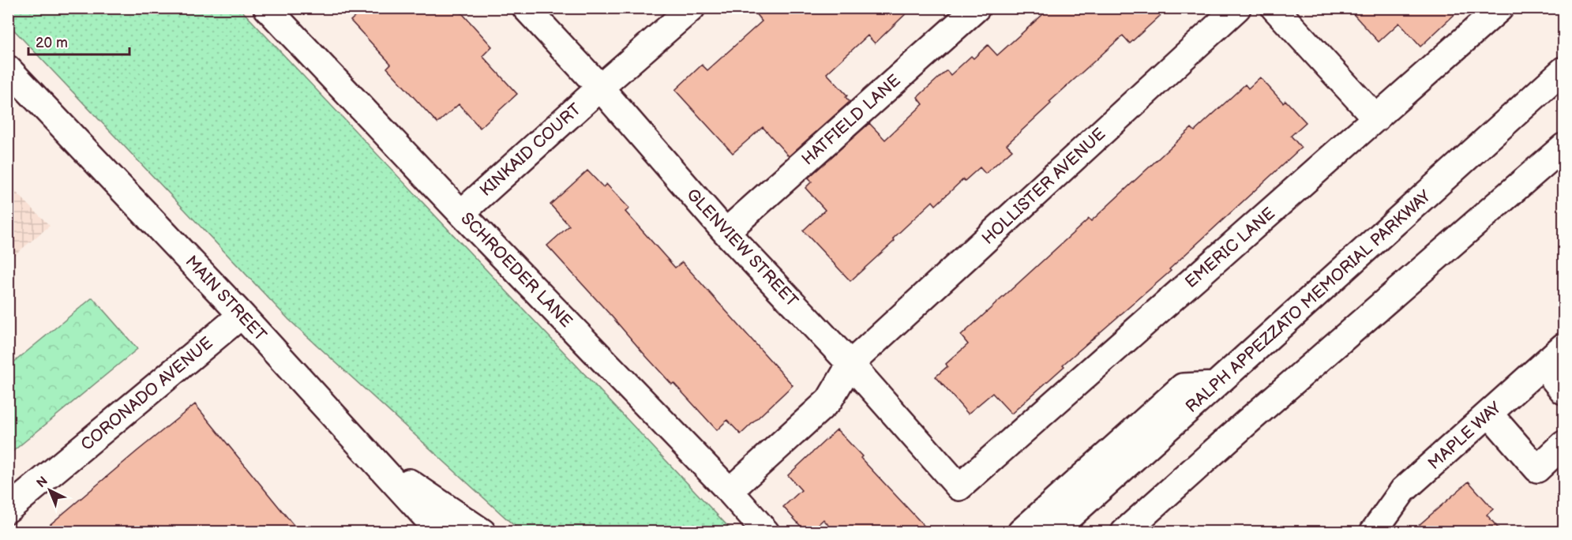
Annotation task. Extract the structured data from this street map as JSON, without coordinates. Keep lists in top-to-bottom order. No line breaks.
{"streets":{"street":["HATFIELD LANE","KINKAID COURT","HOLLISTER AVENUE","GLENVIEW STREET","EMERIC LANE","SCHROEDER LANE","MAIN STREET","RALPH APPEZZATO MEMORIAL PARKWAY","CORONADO AVENUE","MAPLE WAY"]},"crossings":[["HATFIELD LANE","GLENVIEW STREET"],["KINKAID COURT","GLENVIEW STREET"],["KINKAID COURT","SCHROEDER LANE"],["HOLLISTER AVENUE","GLENVIEW STREET"],["HOLLISTER AVENUE","SCHROEDER LANE"],["GLENVIEW STREET","EMERIC LANE"],["MAIN STREET","CORONADO AVENUE"]],"scale_bar":"20 m","north":"top left"}
